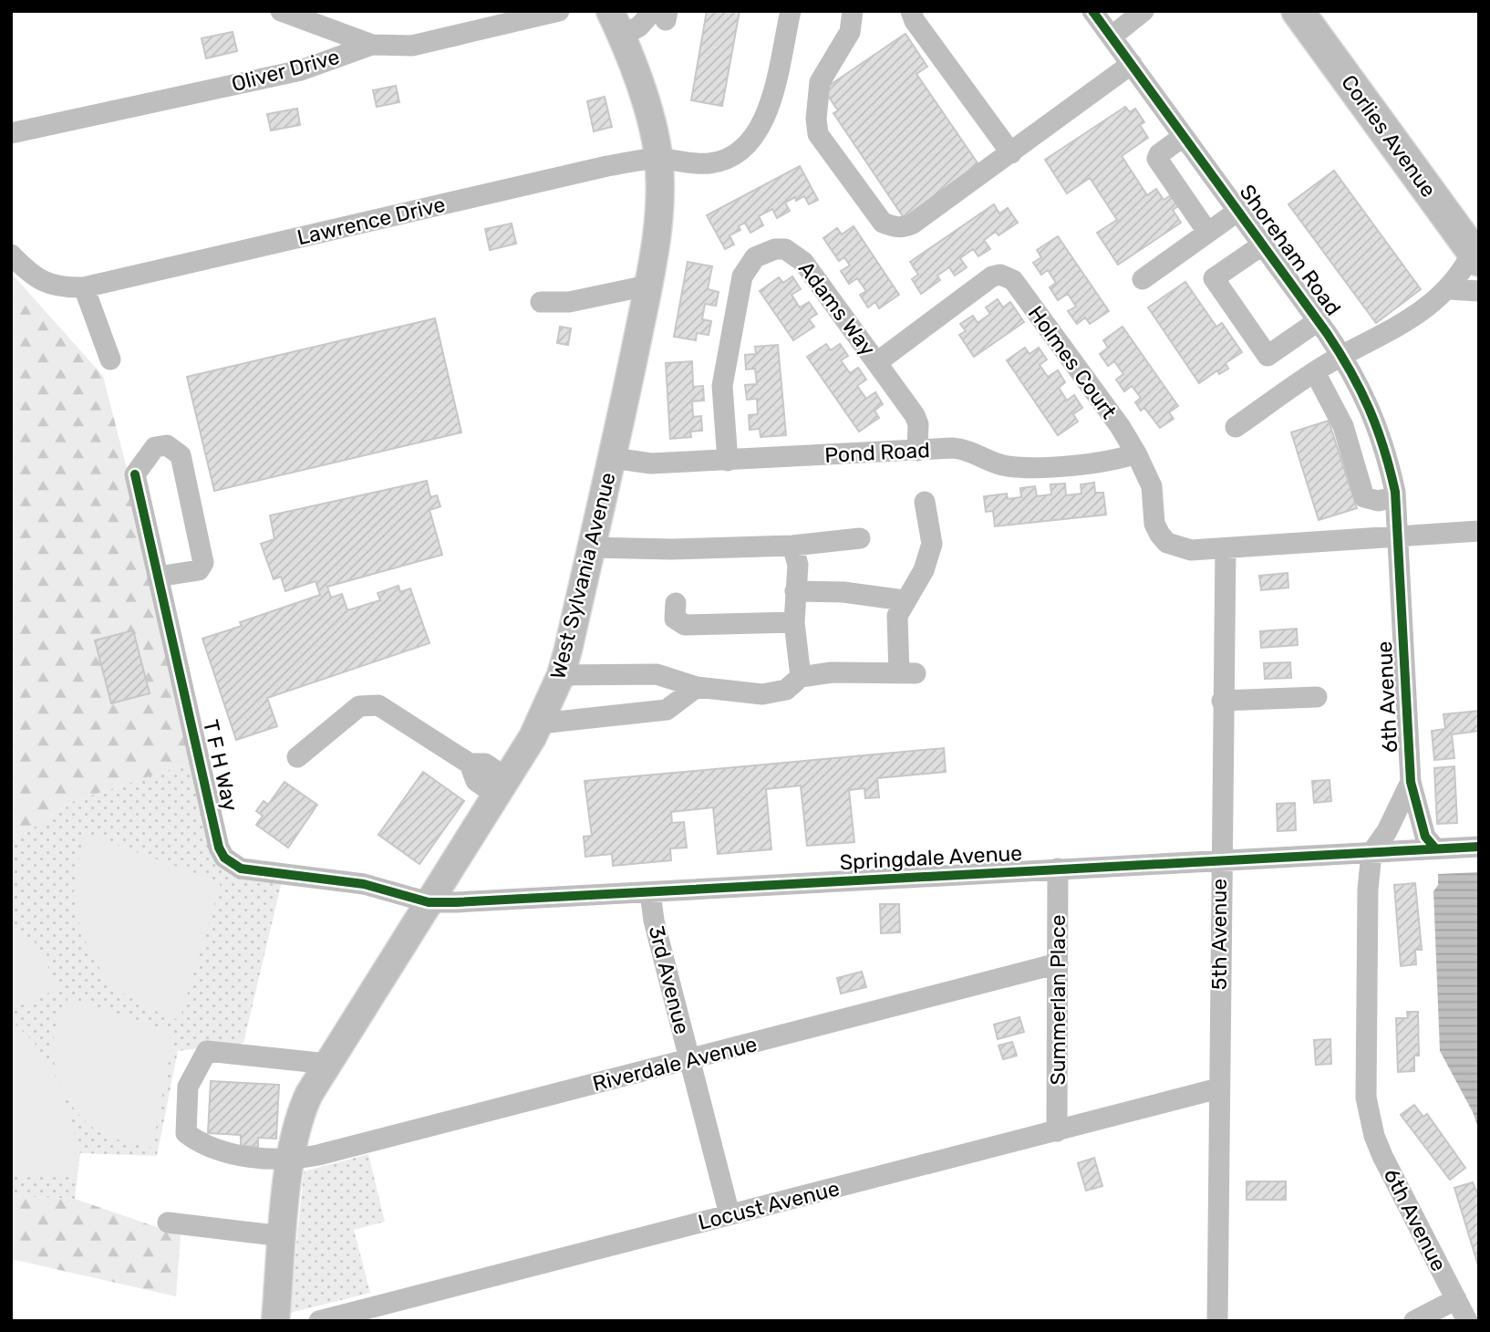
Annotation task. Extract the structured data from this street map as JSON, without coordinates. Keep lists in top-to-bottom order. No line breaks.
{"streets":{"highway":["Corlies Avenue"],"main road":["West Sylvania Avenue"],"street":["Oliver Drive","Lawrence Drive","Shoreham Road","Adams Way","Holmes Court","Pond Road","6th Avenue","T F H Way","Springdale Avenue","5th Avenue","3rd Avenue","Summerlan Place","Riverdale Avenue","Locust Avenue"]},"crossings":[["Lawrence Drive","West Sylvania Avenue"],["Shoreham Road","Holmes Court"],["Shoreham Road","6th Avenue"],["Adams Way","Holmes Court"],["Adams Way","Pond Road"],["Holmes Court","Pond Road"],["Holmes Court","6th Avenue"],["Holmes Court","5th Avenue"],["Pond Road","West Sylvania Avenue"],["West Sylvania Avenue","T F H Way"],["West Sylvania Avenue","Springdale Avenue"],["West Sylvania Avenue","Riverdale Avenue"],["6th Avenue","Springdale Avenue"],["T F H Way","Springdale Avenue"],["Springdale Avenue","5th Avenue"],["Springdale Avenue","3rd Avenue"],["Springdale Avenue","Summerlan Place"],["5th Avenue","Locust Avenue"],["3rd Avenue","Riverdale Avenue"],["3rd Avenue","Locust Avenue"],["Summerlan Place","Riverdale Avenue"],["Summerlan Place","Locust Avenue"]]}
